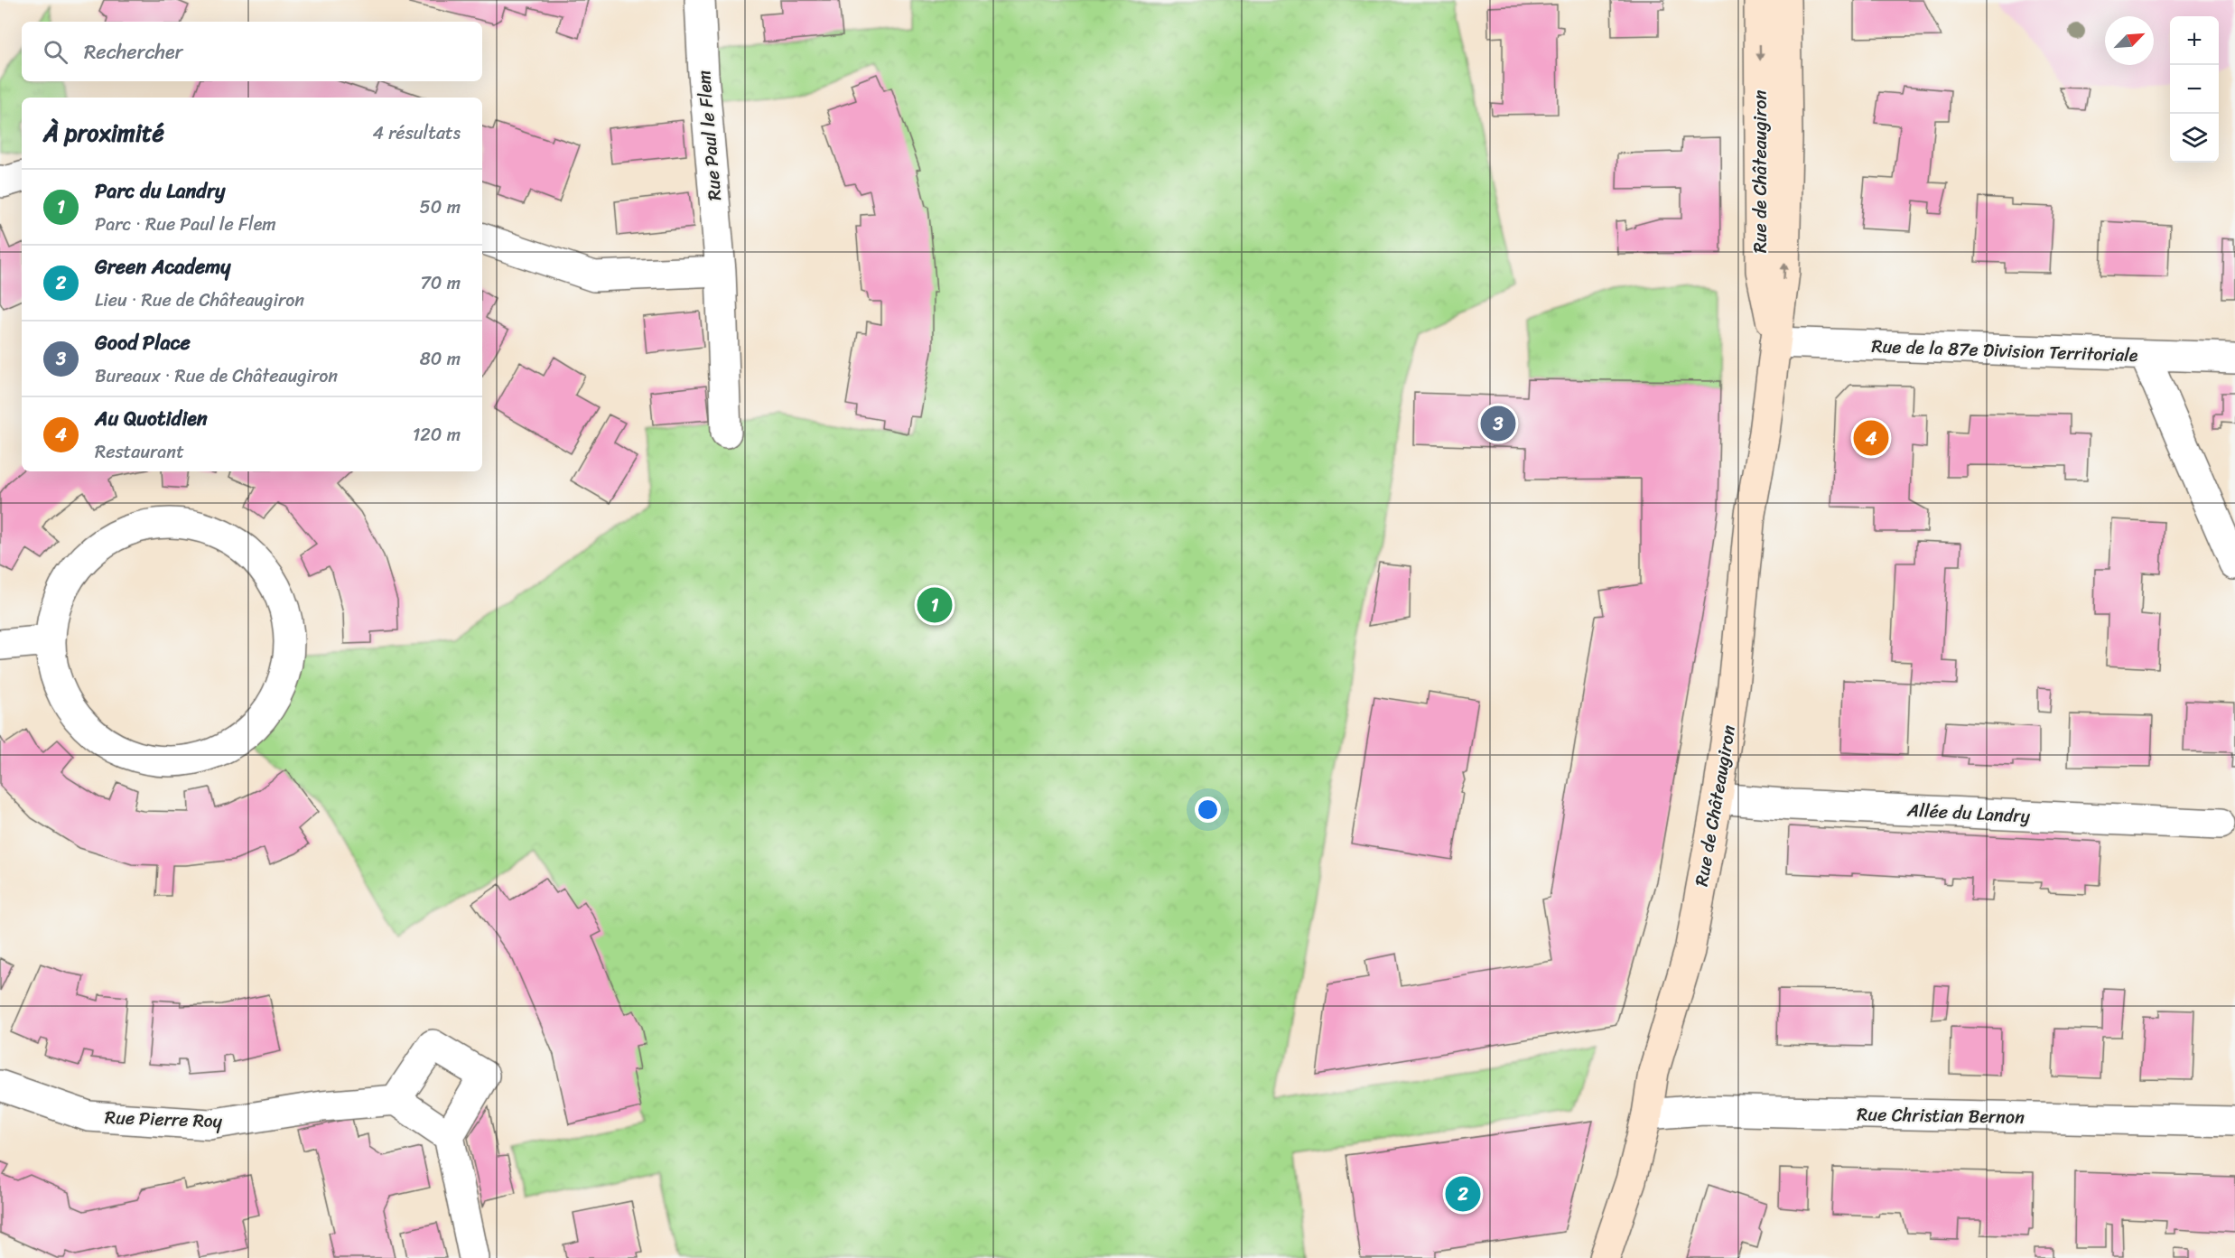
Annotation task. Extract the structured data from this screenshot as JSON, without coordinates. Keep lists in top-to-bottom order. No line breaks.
{"streets":{"main road":["Rue de Châteaugiron"],"street":["Rue Paul le Flem","Rue de la 87e Division Territoriale","Allée du Landry","Rue Christian Bernon","Rue Pierre Roy"]},"crossings":[["Rue de Châteaugiron","Rue de la 87e Division Territoriale"],["Rue de Châteaugiron","Allée du Landry"],["Rue de Châteaugiron","Rue Christian Bernon"]],"north":"top right","page":{"map_buttons":["+","−"],"search":"Rechercher","heading":["À proximité","4 résultats"],"list":[{"mark":"1","name":"Parc du Landry","note":"Parc · Rue Paul le Flem","value":"50 m"},{"mark":"2","name":"Green Academy","note":"Lieu · Rue de Châteaugiron","value":"70 m"},{"mark":"3","name":"Good Place","note":"Bureaux · Rue de Châteaugiron","value":"80 m"},{"mark":"4","name":"Au Quotidien","note":"Restaurant","value":"120 m"}],"pins":["3","4","1","2"]}}
